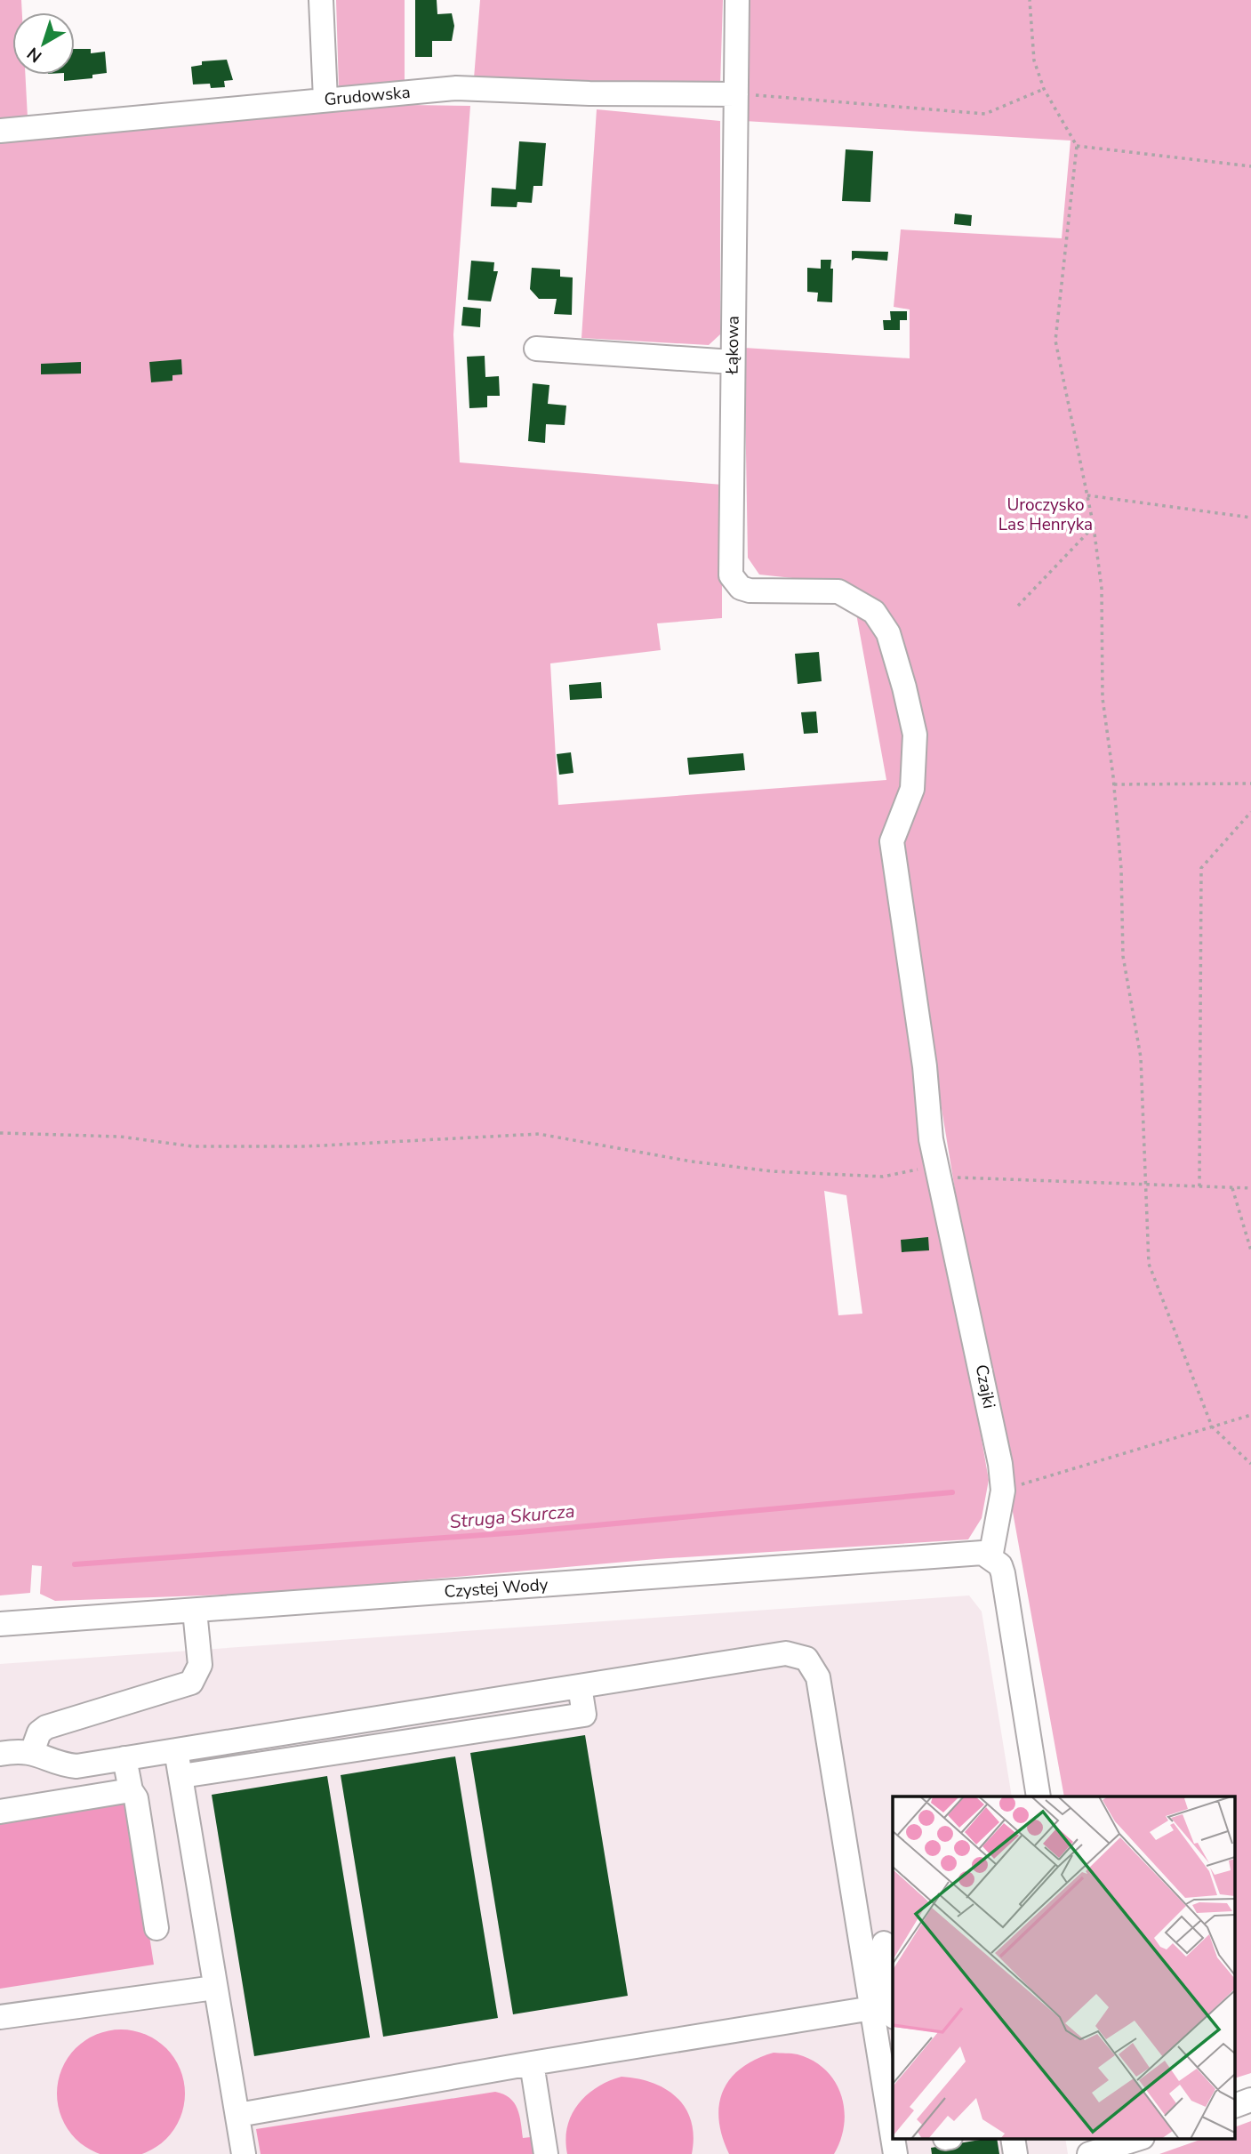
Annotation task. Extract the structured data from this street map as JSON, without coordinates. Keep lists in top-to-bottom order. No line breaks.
{"streets":{"street":["Grudowska","Łąkowa","Czajki","Czystej Wody"]},"crossings":[["Grudowska","Łąkowa"],["Łąkowa","Czajki"],["Czajki","Czystej Wody"]],"water":["Struga Skurcza"],"parks":["Uroczysko Las Henryka"],"north":"bottom left"}
